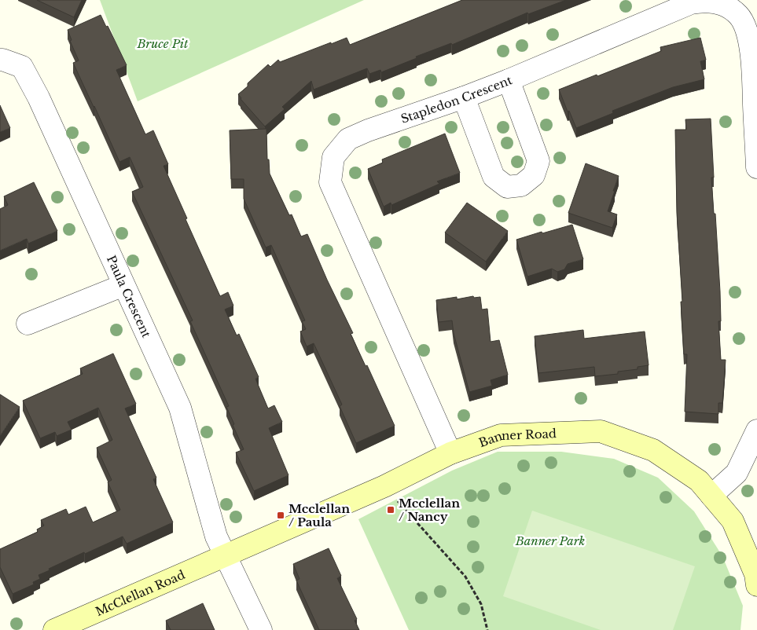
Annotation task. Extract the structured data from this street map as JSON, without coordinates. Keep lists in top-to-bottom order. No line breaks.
{"streets":{"street":["Stapledon Crescent","Paula Crescent","Banner Road","McClellan Road"]},"crossings":[["Stapledon Crescent","Banner Road"],["Paula Crescent","Banner Road"],["Paula Crescent","McClellan Road"],["Banner Road","McClellan Road"]],"parks":["Bruce Pit","Banner Park"],"places":{"transit":["Mcclellan / Nancy","Mcclellan / Paula"]}}
